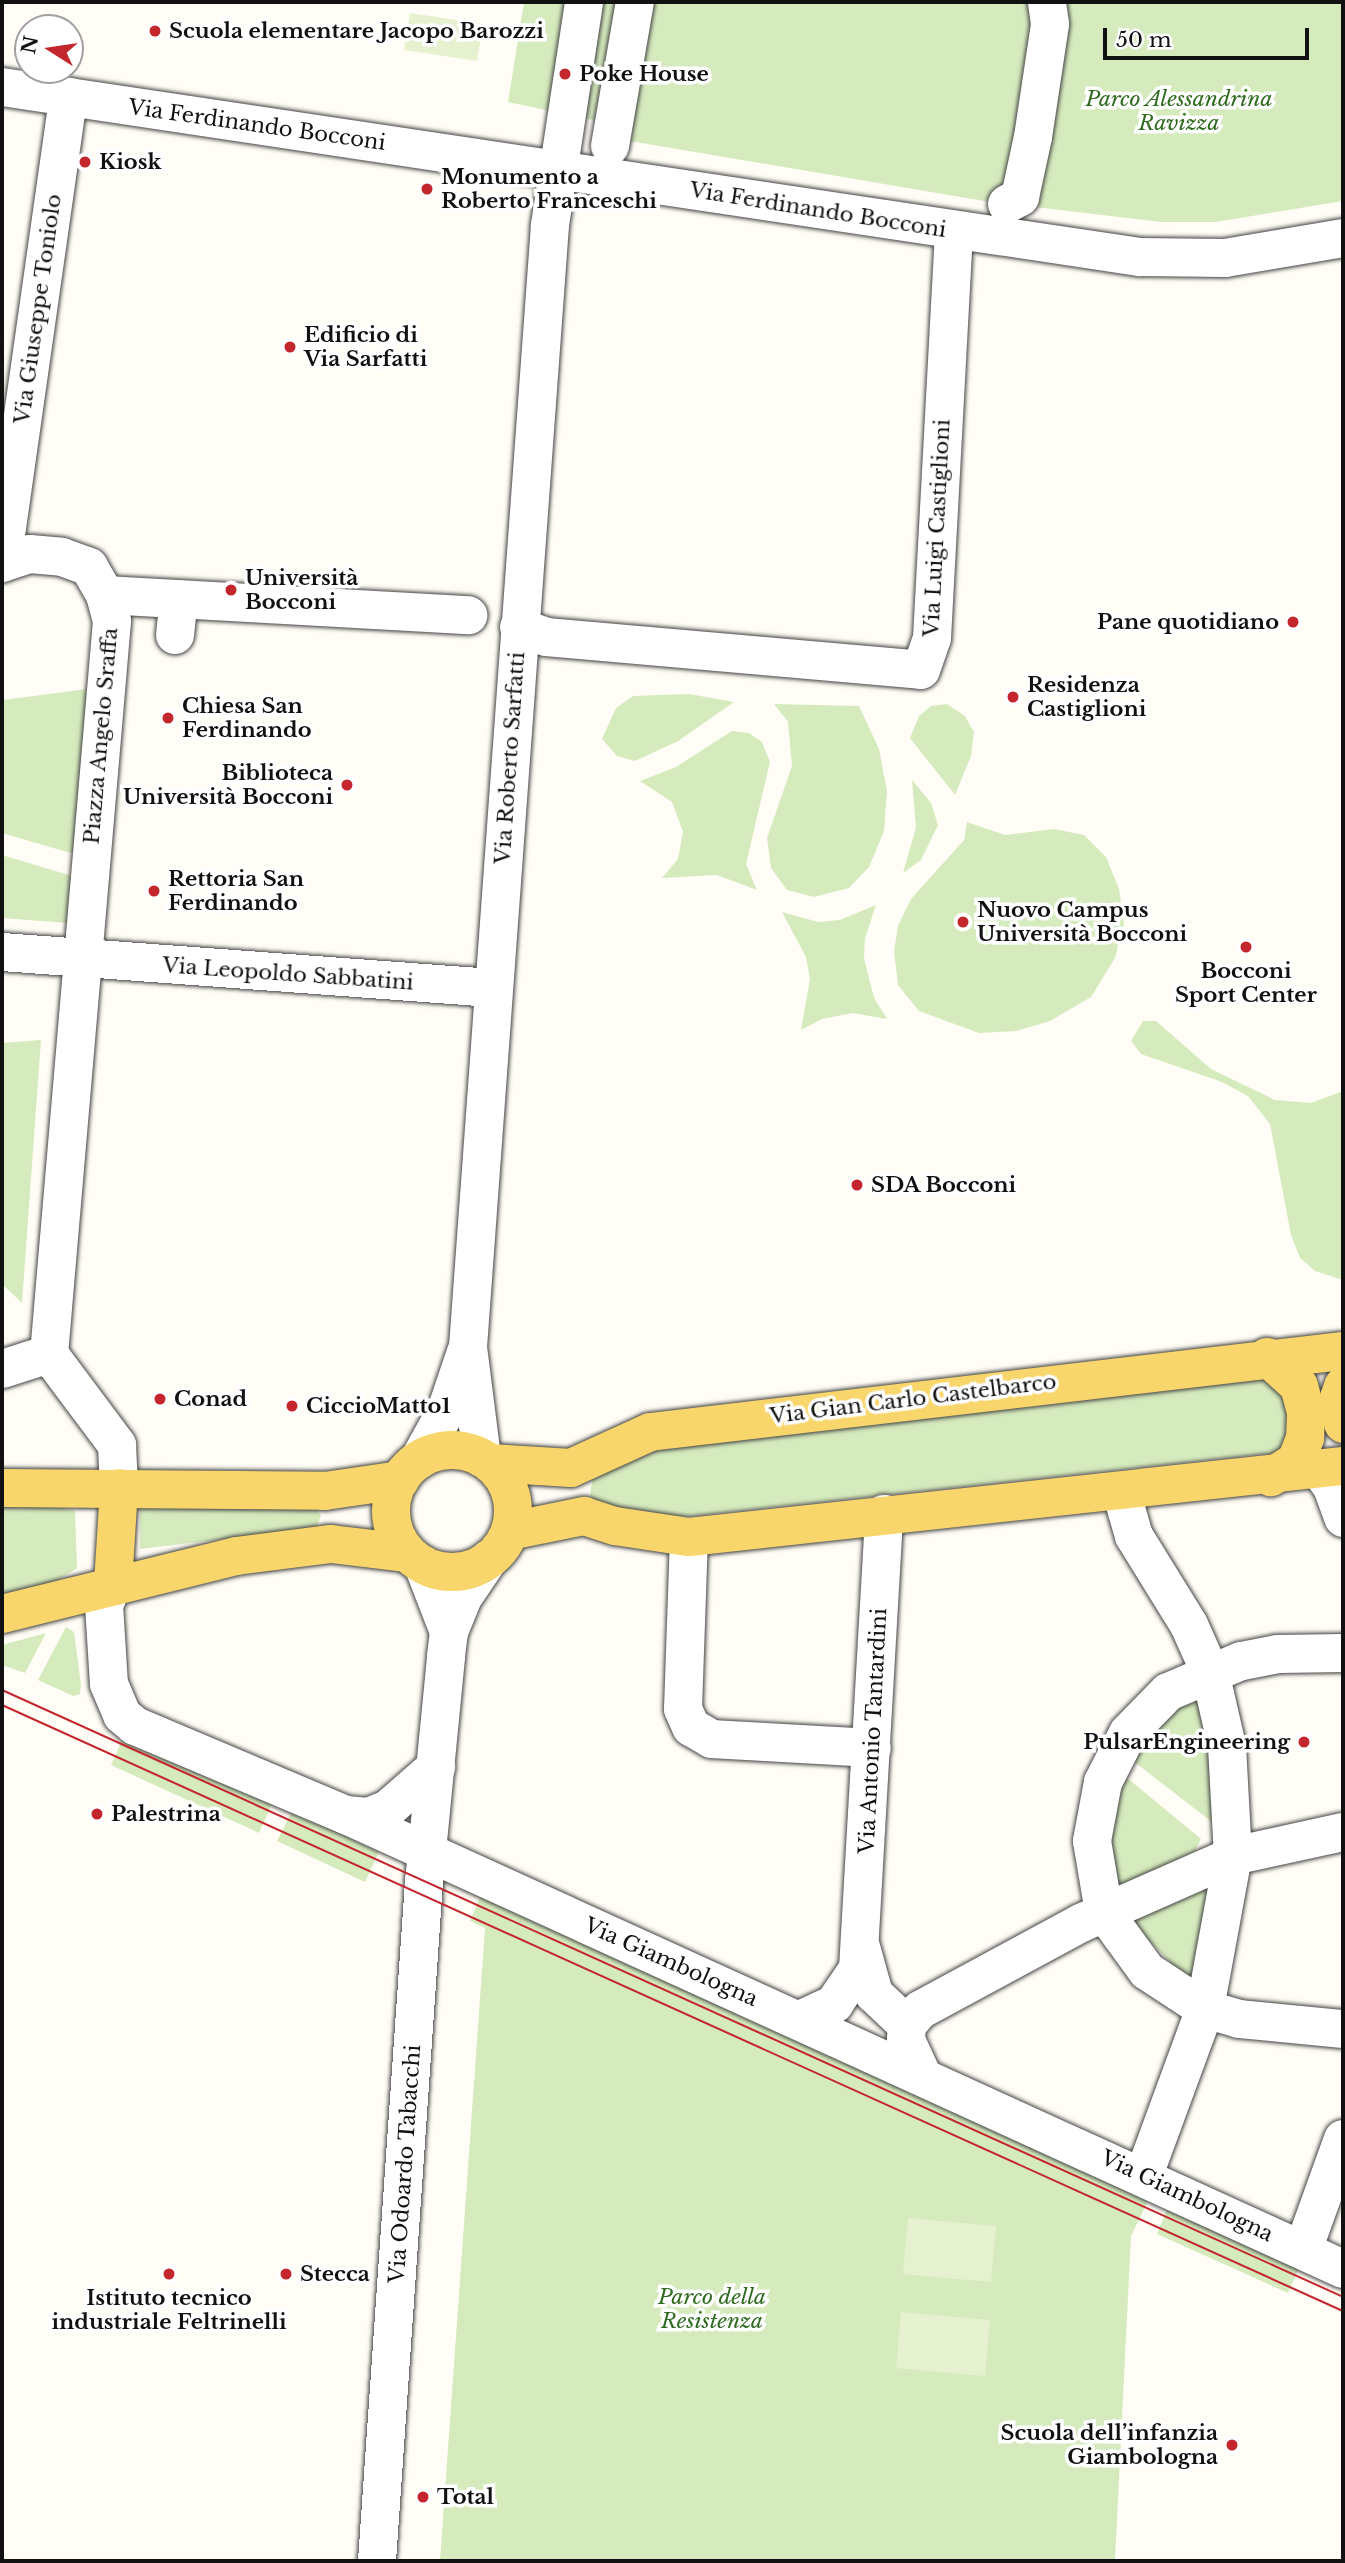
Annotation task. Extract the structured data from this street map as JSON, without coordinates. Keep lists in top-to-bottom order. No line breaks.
{"streets":{"main road":["Via Gian Carlo Castelbarco"],"street":["Via Ferdinando Bocconi","Via Giuseppe Toniolo","Via Luigi Castiglioni","Piazza Angelo Sraffa","Via Roberto Sarfatti","Via Leopoldo Sabbatini","Via Antonio Tantardini","Via Giambologna","Via Odoardo Tabacchi"]},"crossings":[["Via Ferdinando Bocconi","Via Giuseppe Toniolo"],["Via Ferdinando Bocconi","Via Luigi Castiglioni"],["Via Ferdinando Bocconi","Via Roberto Sarfatti"],["Via Giuseppe Toniolo","Piazza Angelo Sraffa"],["Via Luigi Castiglioni","Via Roberto Sarfatti"],["Piazza Angelo Sraffa","Via Leopoldo Sabbatini"],["Via Roberto Sarfatti","Via Leopoldo Sabbatini"],["Via Roberto Sarfatti","Via Odoardo Tabacchi"],["Via Antonio Tantardini","Via Giambologna"],["Via Giambologna","Via Odoardo Tabacchi"]],"parks":["Parco Alessandrina Ravizza","Parco della Resistenza"],"places":["Scuola elementare Jacopo Barozzi","Poke House","Kiosk","Monumento a Roberto Franceschi","Edificio di Via Sarfatti","Università Bocconi","Pane quotidiano","Residenza Castiglioni","Chiesa San Ferdinando","Biblioteca Università Bocconi","Rettoria San Ferdinando","Nuovo Campus Università Bocconi","Bocconi Sport Center","SDA Bocconi","Conad","CiccioMatto1","PulsarEngineering","Palestrina","Istituto tecnico industriale Feltrinelli","Stecca","Scuola dell’infanzia Giambologna","Total"],"scale_bar":"50 m","north":"left"}
